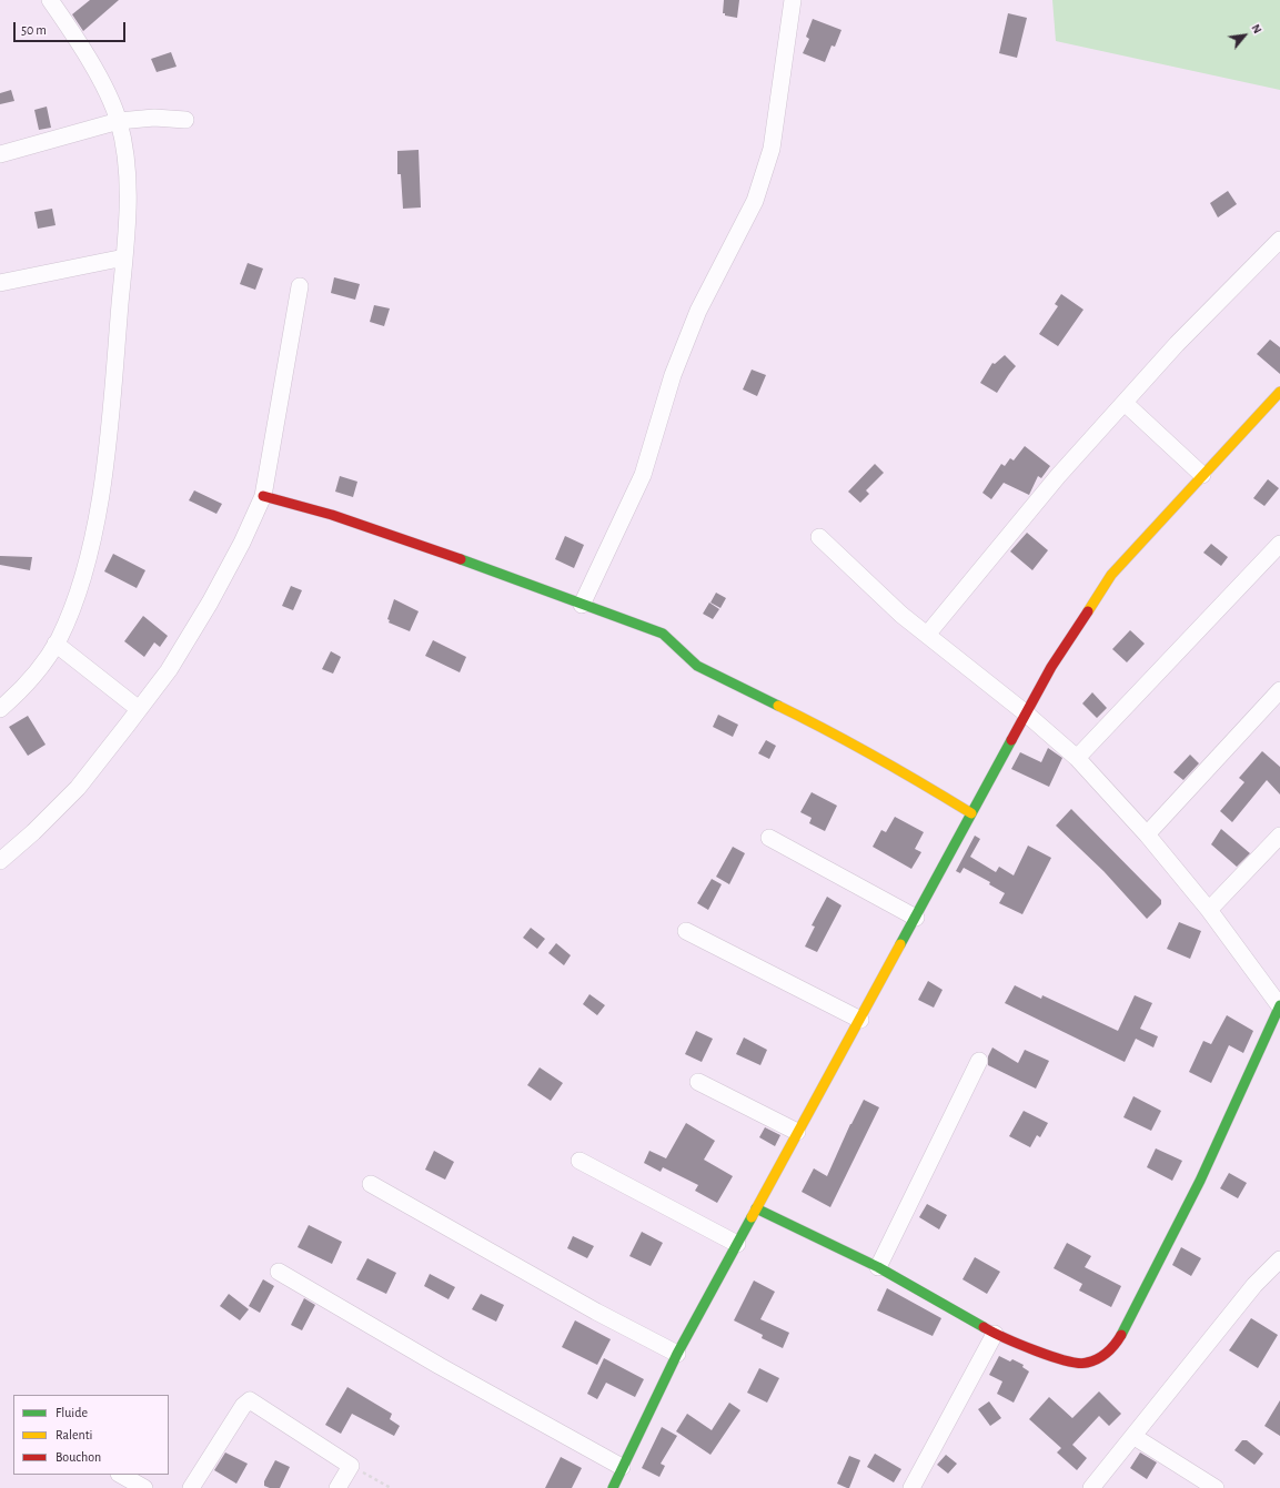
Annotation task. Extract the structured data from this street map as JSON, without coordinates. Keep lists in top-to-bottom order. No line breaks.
{"legend":["Fluide","Ralenti","Bouchon"],"scale_bar":"50 m","north":"top right"}
